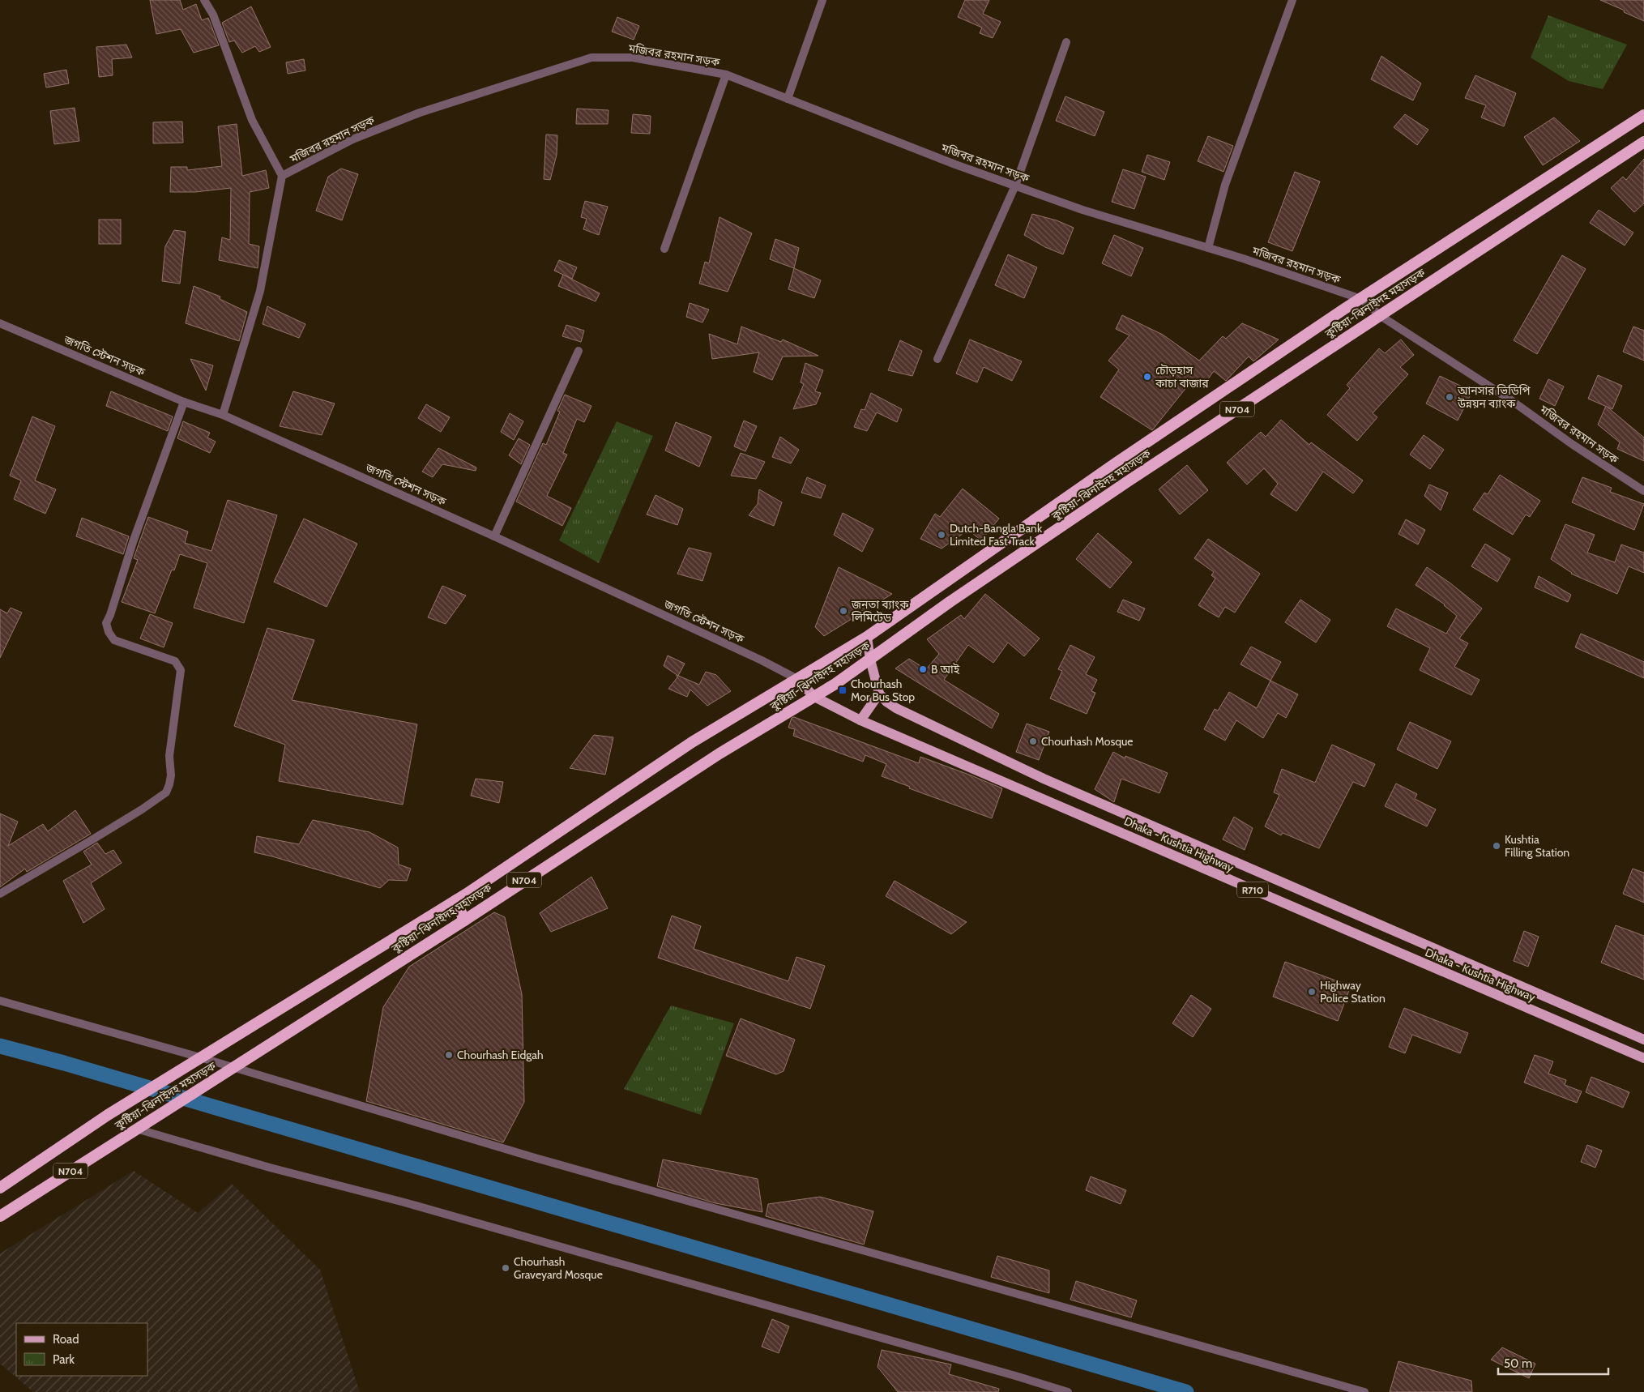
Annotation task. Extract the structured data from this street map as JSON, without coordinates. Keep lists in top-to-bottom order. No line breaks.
{"streets":{"highway":["কুষ্টিয়া-ঝিনাইদহ মহাসড়ক","N704"],"main road":["Dhaka - Kushtia Highway","R710"],"street":["মজিবর রহমান সড়ক","জগতি স্টেশন সড়ক"]},"crossings":[["মজিবর রহমান সড়ক","কুষ্টিয়া-ঝিনাইদহ মহাসড়ক"],["কুষ্টিয়া-ঝিনাইদহ মহাসড়ক","জগতি স্টেশন সড়ক"],["কুষ্টিয়া-ঝিনাইদহ মহাসড়ক","Dhaka - Kushtia Highway"],["জগতি স্টেশন সড়ক","Dhaka - Kushtia Highway"]],"places":{"other":["চৌড়হাস কাচা বাজার","আনসার ভিডিপি উন্নয়ন ব্যাংক","Dutch-Bangla Bank Limited Fast Track","জনতা ব্যাংক লিমিটেড","B আই","Chourhash Mosque","Kushtia Filling Station","Highway Police Station","Chourhash Eidgah","Chourhash Graveyard Mosque"],"transit":["Chourhash Mor Bus Stop"]},"legend":["Road","Park"],"scale_bar":"50 m"}
